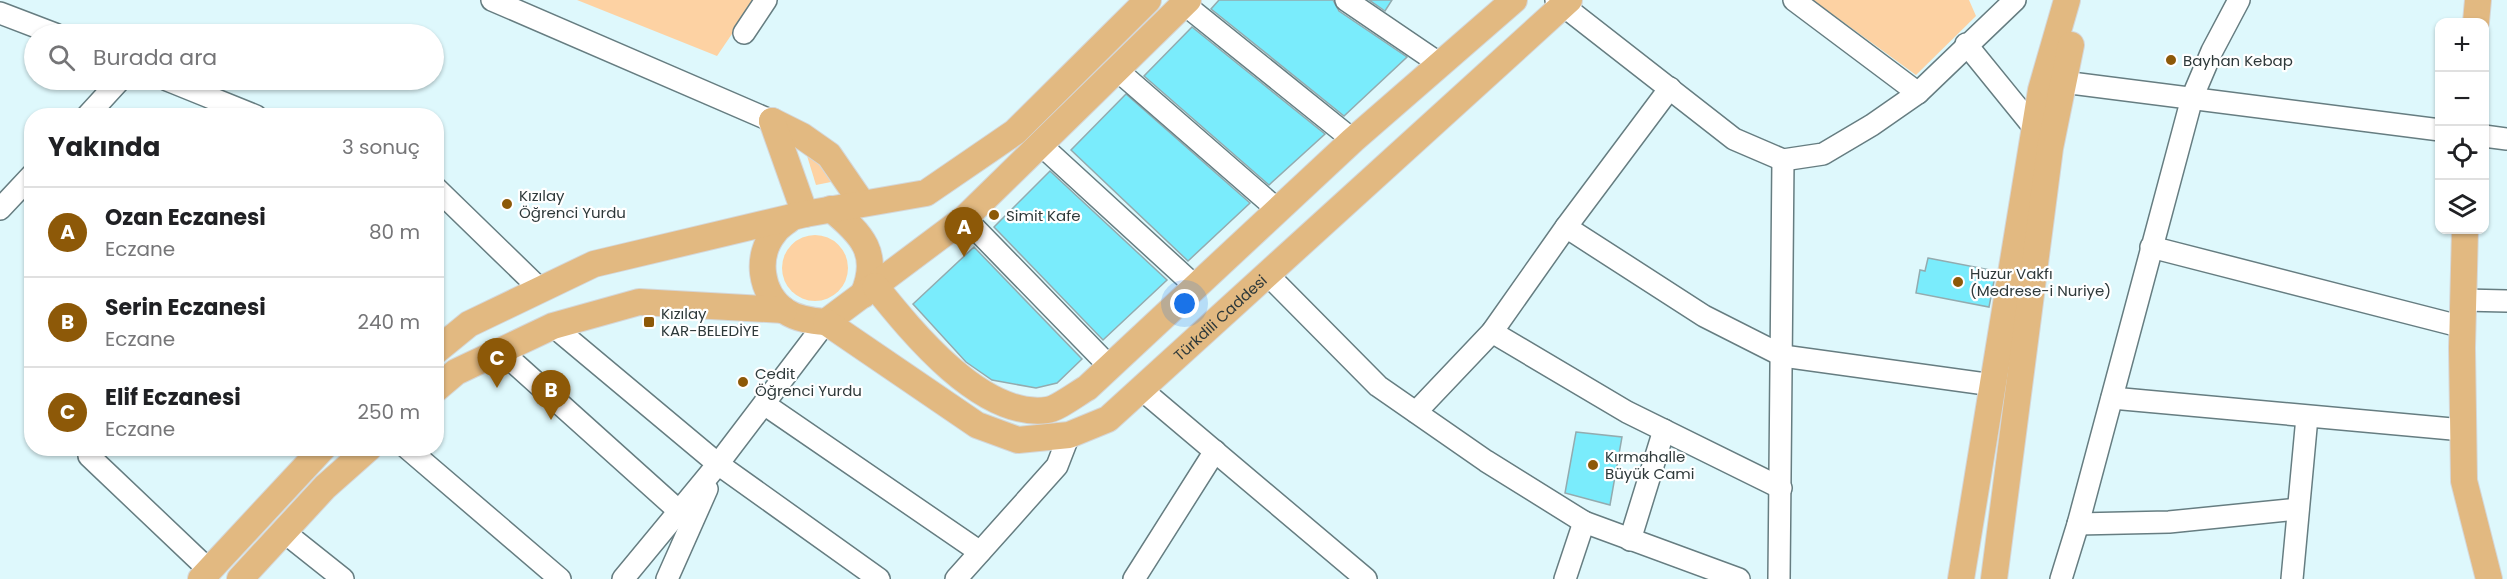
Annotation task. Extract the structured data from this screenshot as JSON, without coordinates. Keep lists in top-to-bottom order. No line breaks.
{"streets":{"main road":["Türkdili Caddesi"]},"places":{"other":["Bayhan Kebap","Kızılay Öğrenci Yurdu","Simit Kafe","Huzur Vakfı (Medrese-i Nuriye)","Cedit Öğrenci Yurdu","Kırmahalle Büyük Cami"],"transit":["Kızılay KAR-BELEDİYE"]},"page":{"map_buttons":["+","−"],"search":"Burada ara","heading":["Yakında","3 sonuç"],"list":[{"mark":"A","name":"Ozan Eczanesi","note":"Eczane","value":"80 m"},{"mark":"B","name":"Serin Eczanesi","note":"Eczane","value":"240 m"},{"mark":"C","name":"Elif Eczanesi","note":"Eczane","value":"250 m"}],"pins":["A","C","B"]}}
